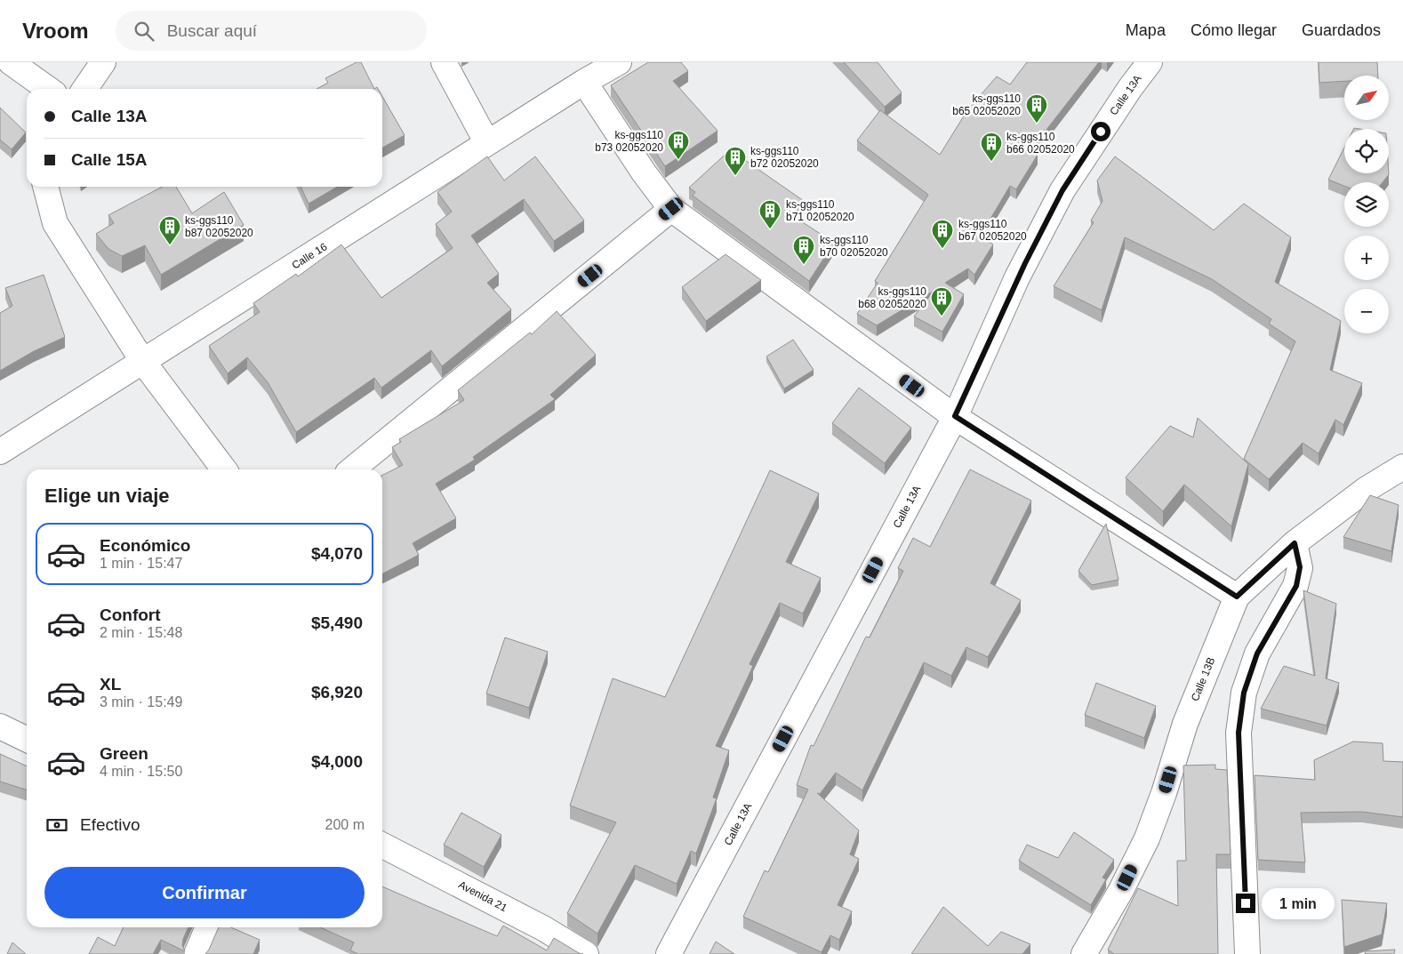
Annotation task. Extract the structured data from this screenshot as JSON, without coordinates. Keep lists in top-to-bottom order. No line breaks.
{"streets":{"street":["Calle 13A","Calle 16","Calle 13B","Avenida 21"]},"places":{"building":["ks-ggs110 b65 02052020","ks-ggs110 b73 02052020","ks-ggs110 b66 02052020","ks-ggs110 b72 02052020","ks-ggs110 b71 02052020","ks-ggs110 b87 02052020","ks-ggs110 b67 02052020","ks-ggs110 b70 02052020","ks-ggs110 b68 02052020"]},"north":"top right","page":{"header":"Vroom","search":"Buscar aquí","nav":["Mapa","Cómo llegar","Guardados"],"map_buttons":["+","−"],"banner":["Calle 13A","Calle 15A"],"heading":"Elige un viaje","list":[{"name":"Económico","note":"1 min · 15:47","value":"$4,070"},{"name":"Confort","note":"2 min · 15:48","value":"$5,490"},{"name":"XL","note":"3 min · 15:49","value":"$6,920"},{"name":"Green","note":"4 min · 15:50","value":"$4,000"}],"pay":["Efectivo","200 m"],"buttons":"Confirmar","bubble":"1 min"}}
